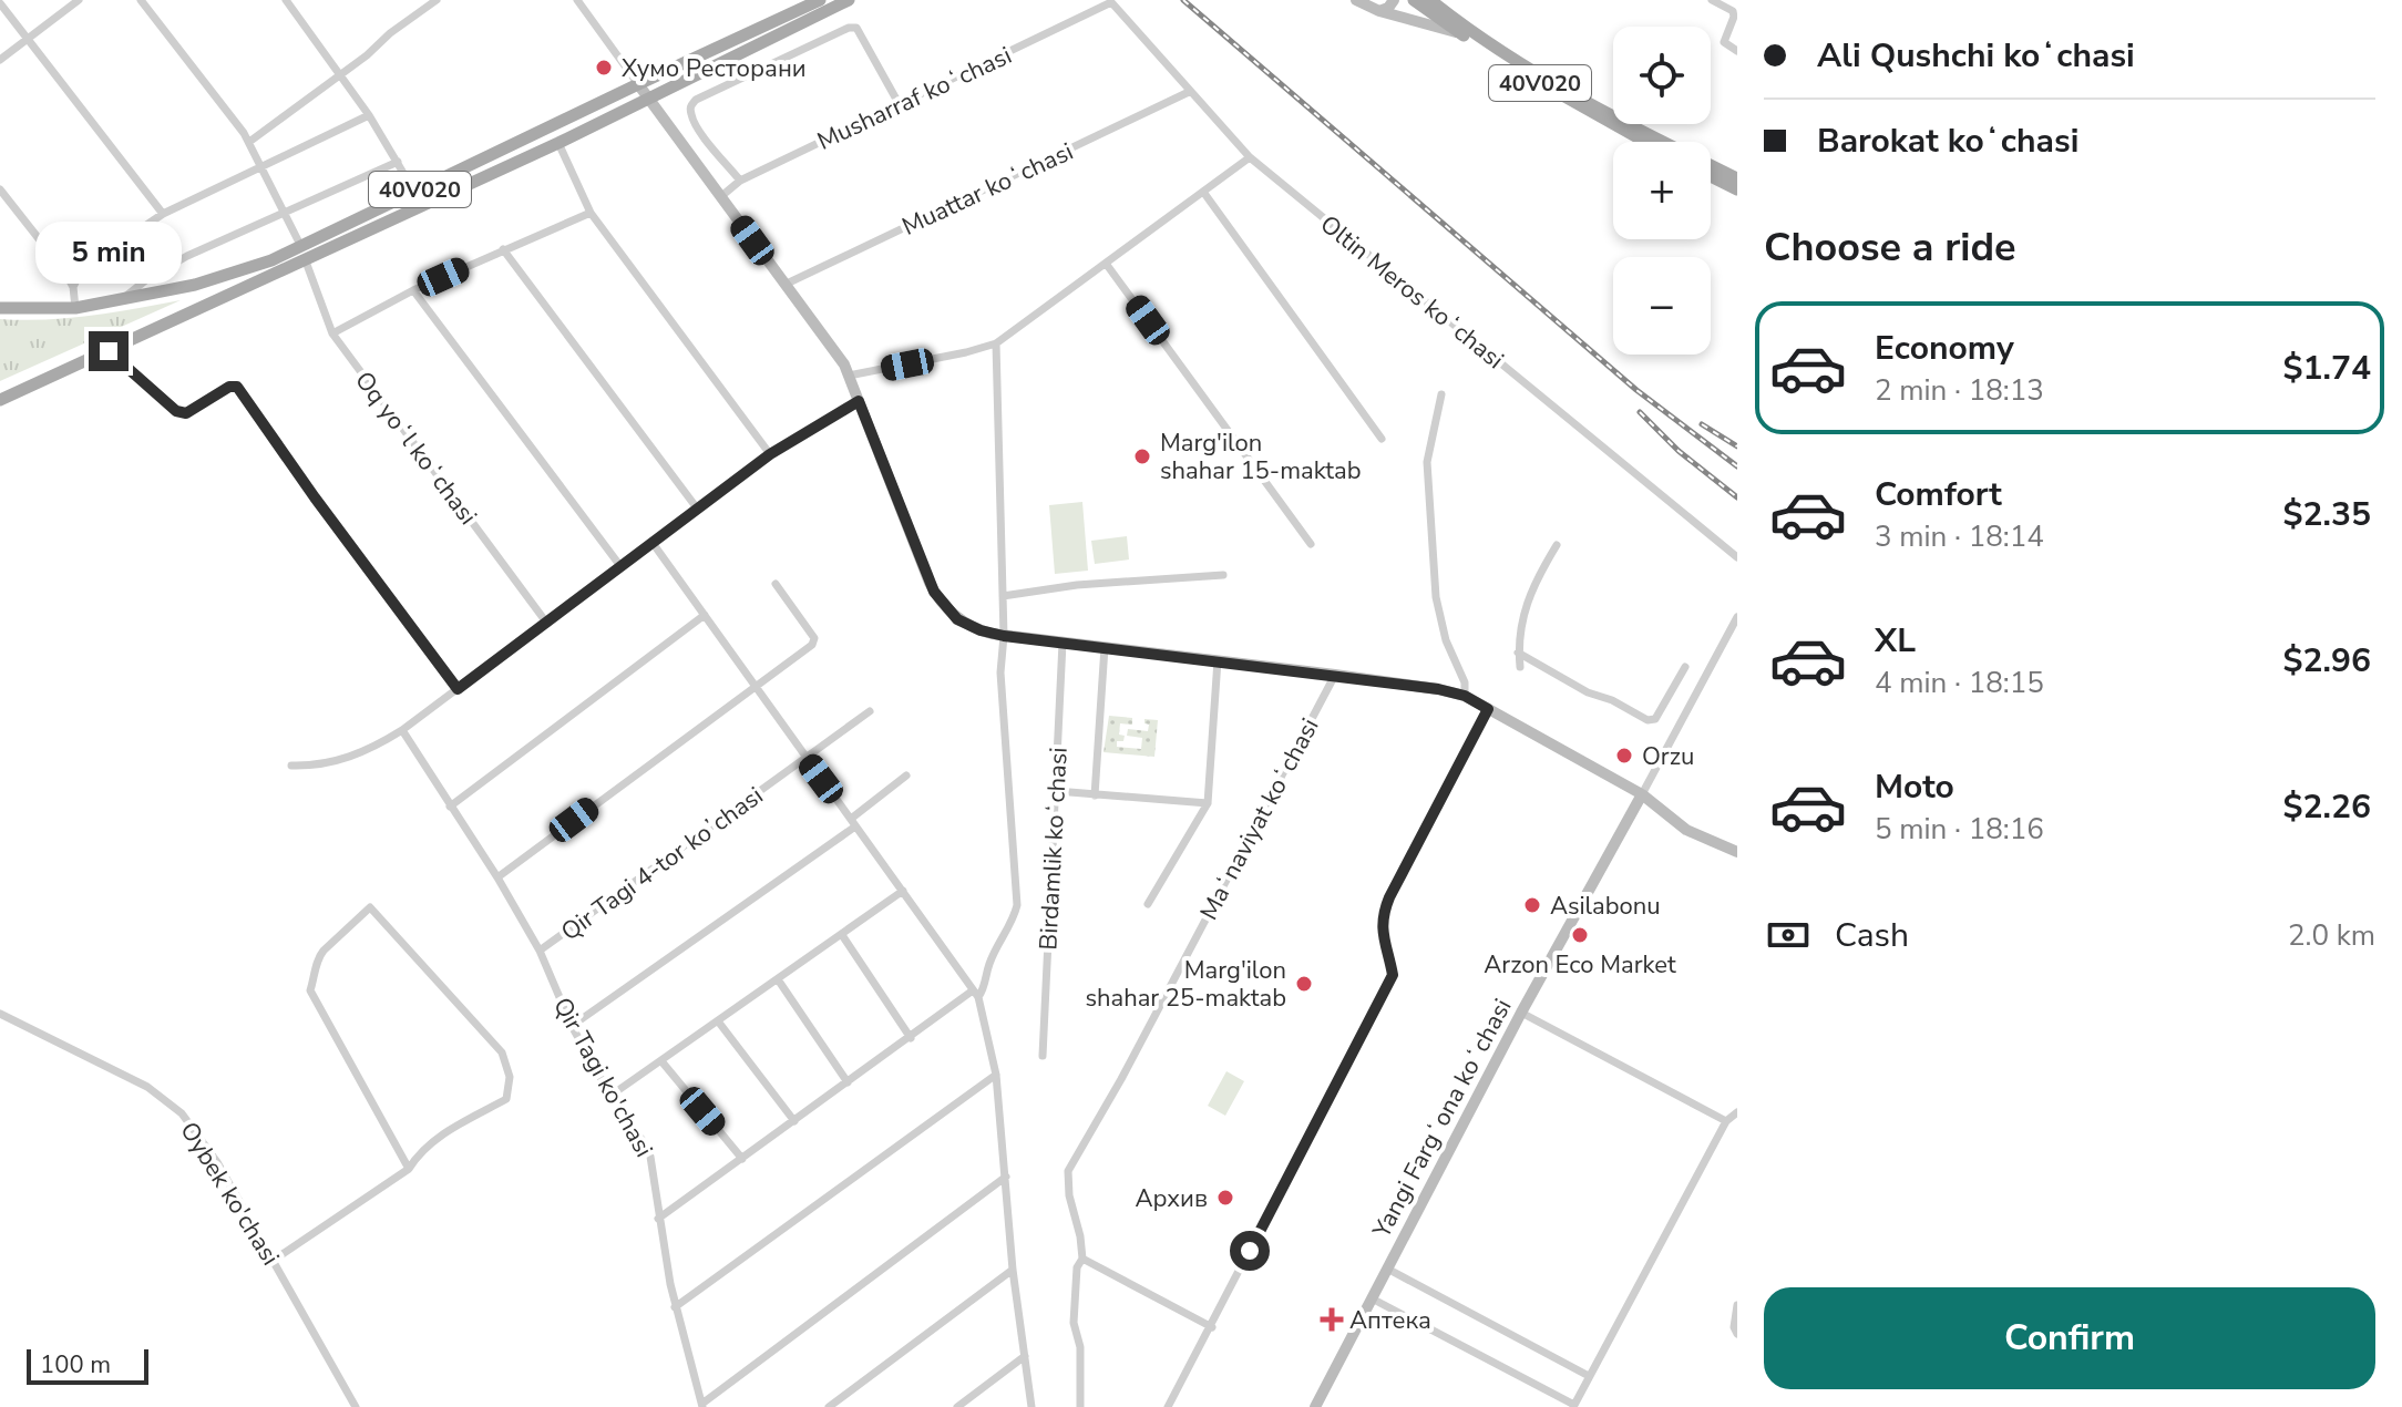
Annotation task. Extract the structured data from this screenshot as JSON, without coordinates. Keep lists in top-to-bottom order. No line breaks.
{"streets":{"main road":["40V020","Yangi Fargʻona koʻchasi"],"street":["Musharraf koʻchasi","Muattar koʻchasi","Oltin Meros koʻchasi","Oq yoʻl koʻchasi","Maʻnaviyat koʻchasi","Birdamlik koʻchasi","Qir Tagi 4-tor koʼchasi","Qir Tagi ko'chasi","Oybek ko'chasi"]},"crossings":[["40V020","Oq yoʻl koʻchasi"],["Musharraf koʻchasi","Oltin Meros koʻchasi"],["Muattar koʻchasi","Oltin Meros koʻchasi"],["Qir Tagi 4-tor koʼchasi","Qir Tagi ko'chasi"]],"places":{"other":["Хумо Ресторани","Marg'ilon shahar 15-maktab","Orzu","Asilabonu","Arzon Eco Market","Marg'ilon shahar 25-maktab","Архив"],"health":["Аптека"]},"scale_bar":"100 m","page":{"banner":["Ali Qushchi koʻchasi","Barokat koʻchasi"],"map_buttons":["+","−"],"heading":"Choose a ride","bubble":"5 min","list":[{"name":"Economy","note":"2 min · 18:13","value":"$1.74"},{"name":"Comfort","note":"3 min · 18:14","value":"$2.35"},{"name":"XL","note":"4 min · 18:15","value":"$2.96"},{"name":"Moto","note":"5 min · 18:16","value":"$2.26"}],"pay":["Cash","2.0 km"],"buttons":"Confirm","scale":"100 m"}}
